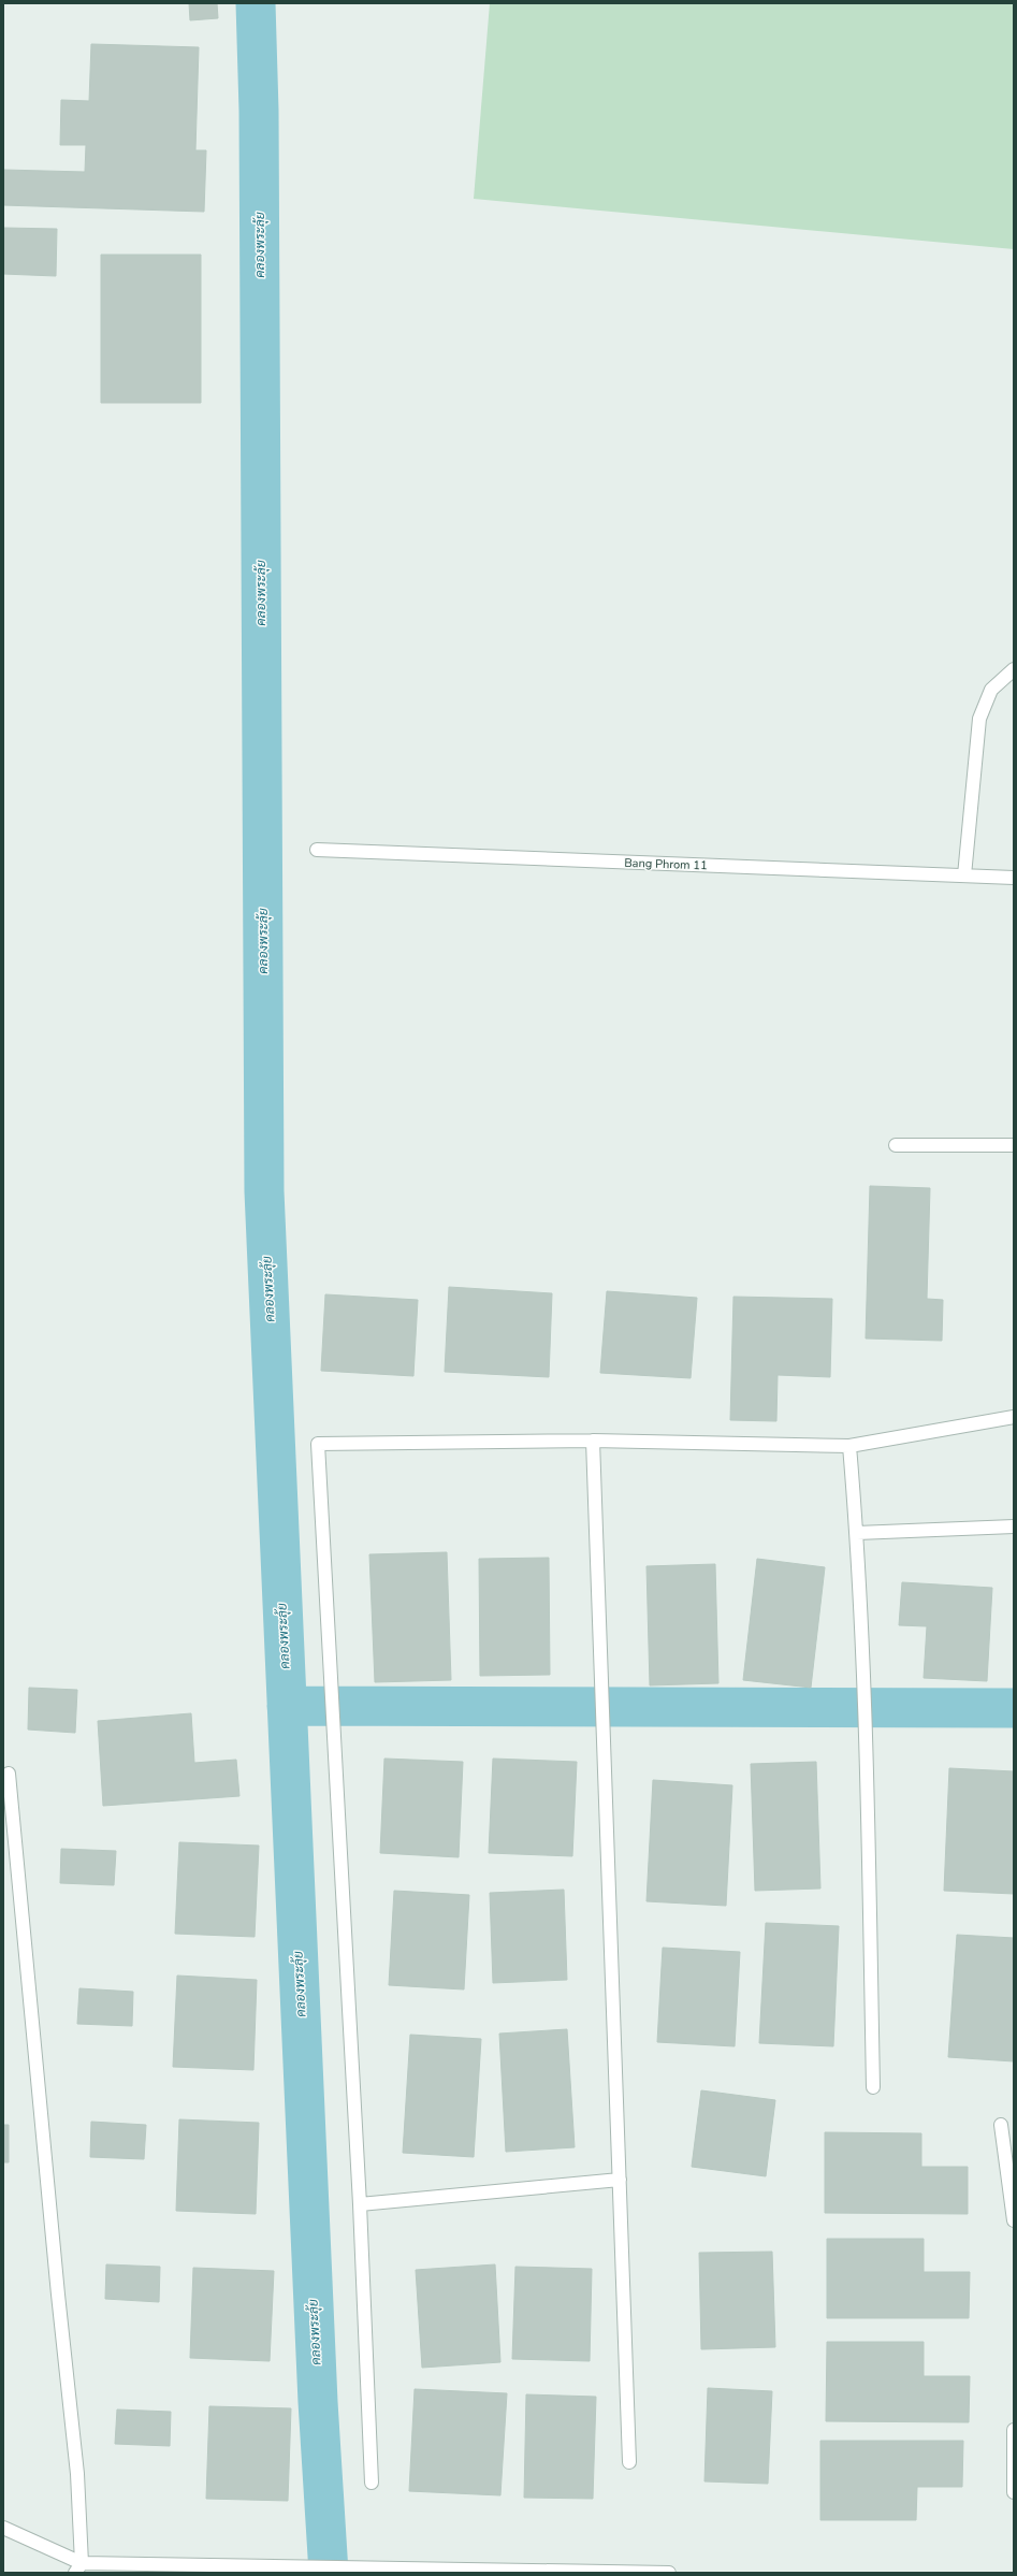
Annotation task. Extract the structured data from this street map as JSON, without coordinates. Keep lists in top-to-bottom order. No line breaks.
{"streets":{"street":["Bang Phrom 11"]},"water":["คลองพระลุ้ย"]}
